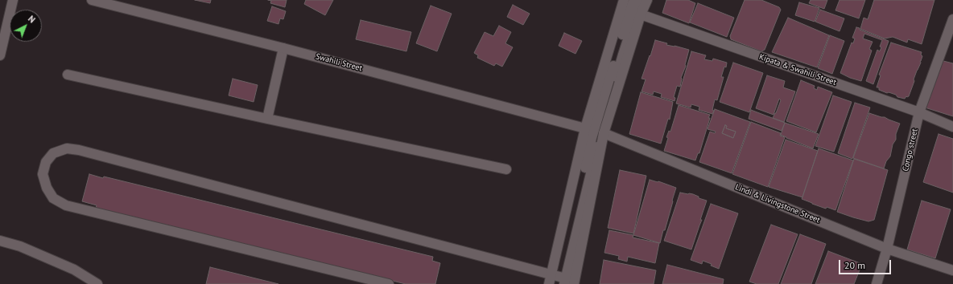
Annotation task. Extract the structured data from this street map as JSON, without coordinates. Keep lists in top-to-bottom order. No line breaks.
{"streets":{"street":["Swahili Street","Kipata & Swahili Street","Congo street","Lindi & Livingstone Street"]},"crossings":[["Kipata & Swahili Street","Congo street"],["Congo street","Lindi & Livingstone Street"]],"scale_bar":"20 m","north":"top right"}
